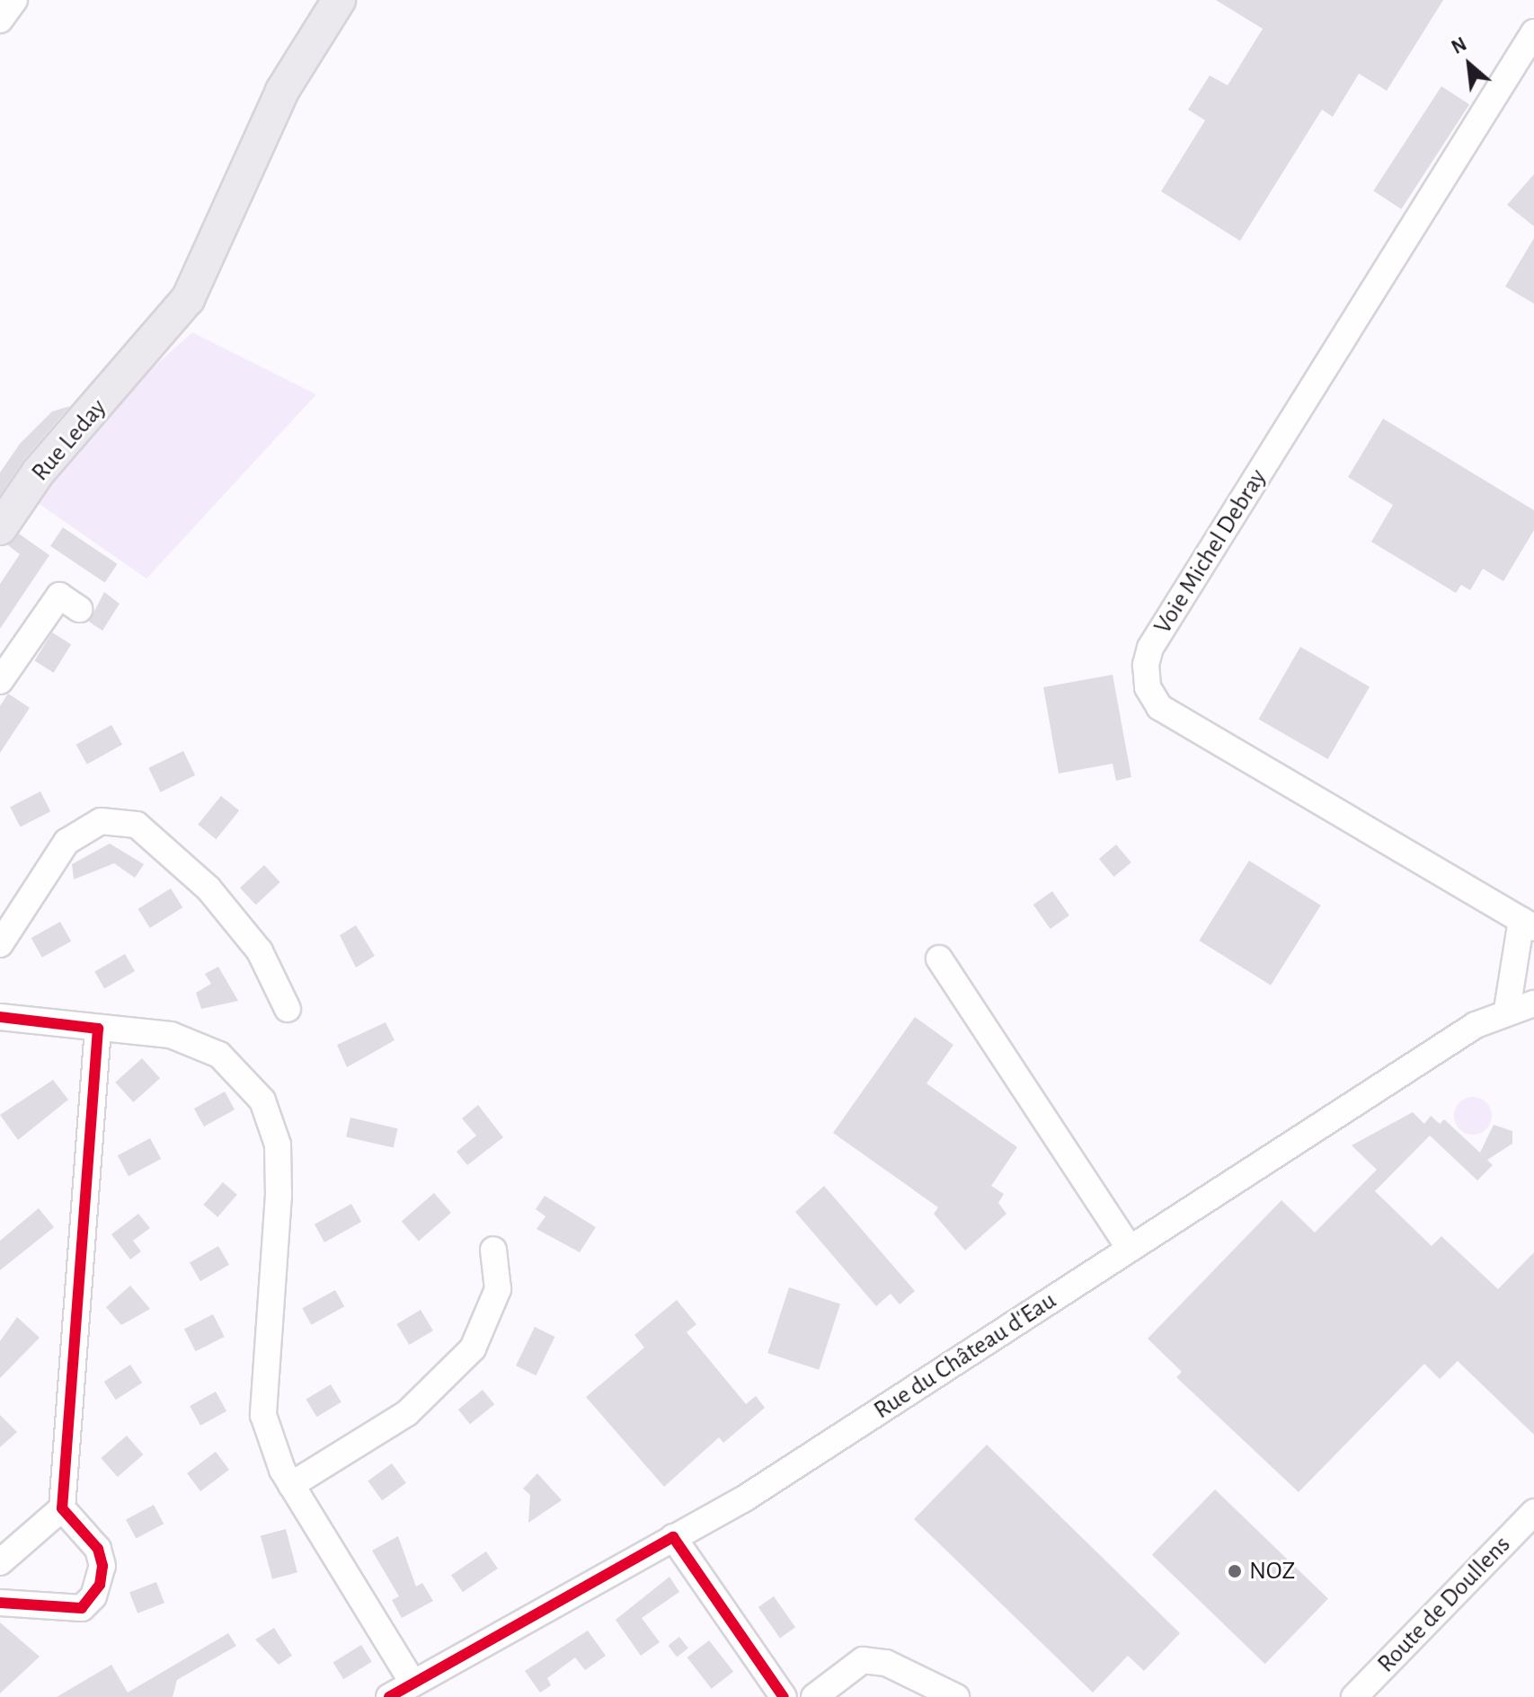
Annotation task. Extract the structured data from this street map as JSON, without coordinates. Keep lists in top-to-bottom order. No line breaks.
{"streets":{"main road":["Rue Leday"],"street":["Voie Michel Debray","Rue du Château d'Eau","Route de Doullens"]},"places":["NOZ"],"north":"top left"}
